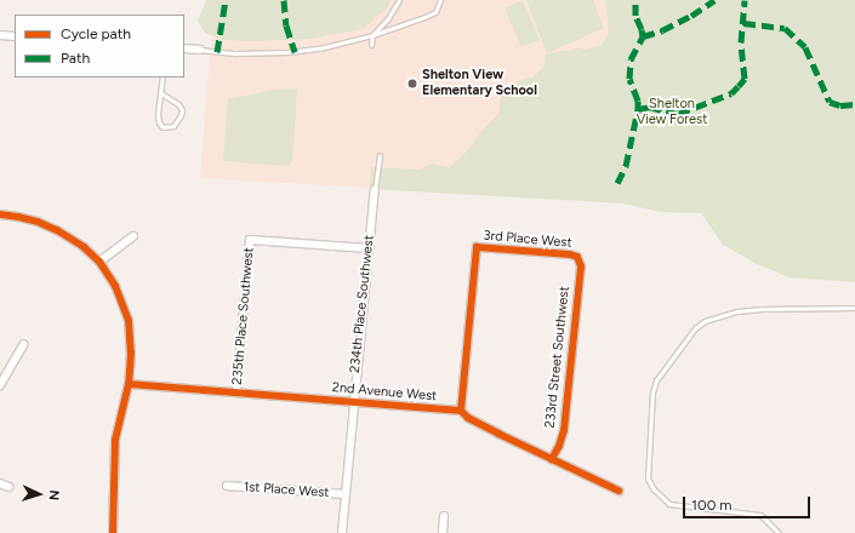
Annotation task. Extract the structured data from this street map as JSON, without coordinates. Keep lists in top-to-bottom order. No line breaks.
{"streets":{"street":["3rd Place West","234th Place Southwest","235th Place Southwest","233rd Street Southwest","2nd Avenue West","1st Place West"]},"crossings":[["3rd Place West","233rd Street Southwest"],["3rd Place West","2nd Avenue West"],["234th Place Southwest","235th Place Southwest"],["234th Place Southwest","2nd Avenue West"],["234th Place Southwest","1st Place West"],["235th Place Southwest","2nd Avenue West"],["233rd Street Southwest","2nd Avenue West"]],"parks":["Shelton View Forest"],"places":["Shelton View Elementary School"],"legend":["Cycle path","Path"],"scale_bar":"100 m","north":"right"}
